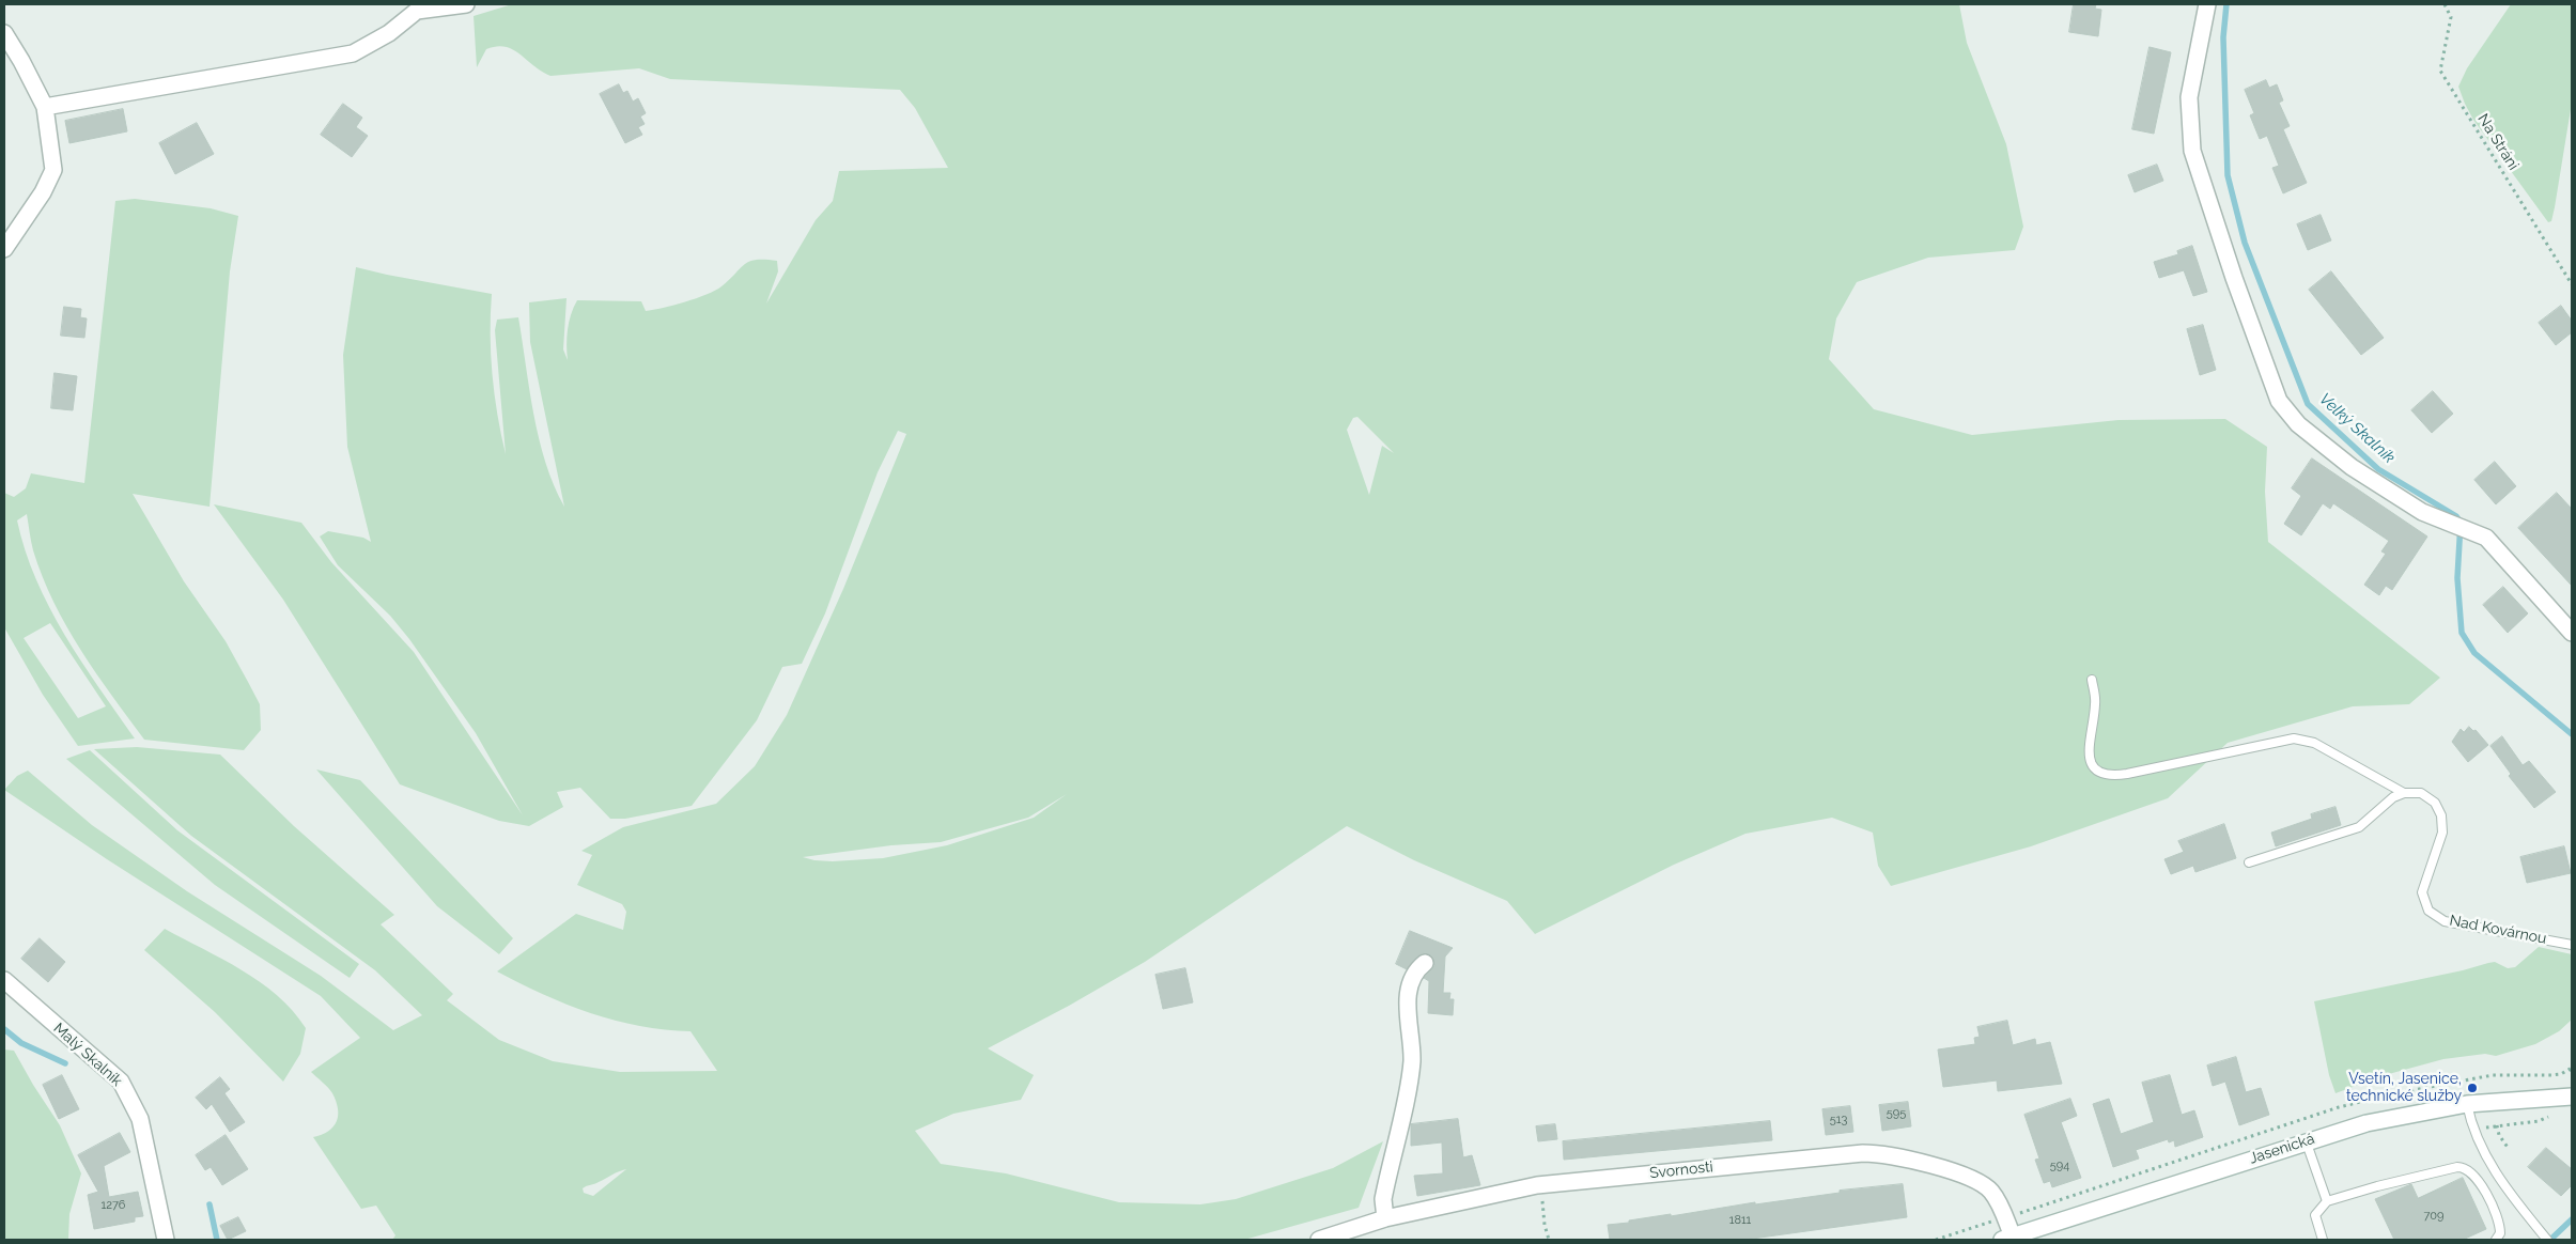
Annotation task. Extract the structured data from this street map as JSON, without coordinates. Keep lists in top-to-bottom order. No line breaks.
{"streets":{"street":["Malý Skalník","Jasenická","Svornosti"],"lane":["Nad Kovárnou"],"path":["Na Stráni"]},"crossings":[["Jasenická","Svornosti"]],"water":["Velký Skalník"],"places":["Vsetín, Jasenice, technické služby"],"house_numbers":["595","513","594","1276","709","1811"]}
